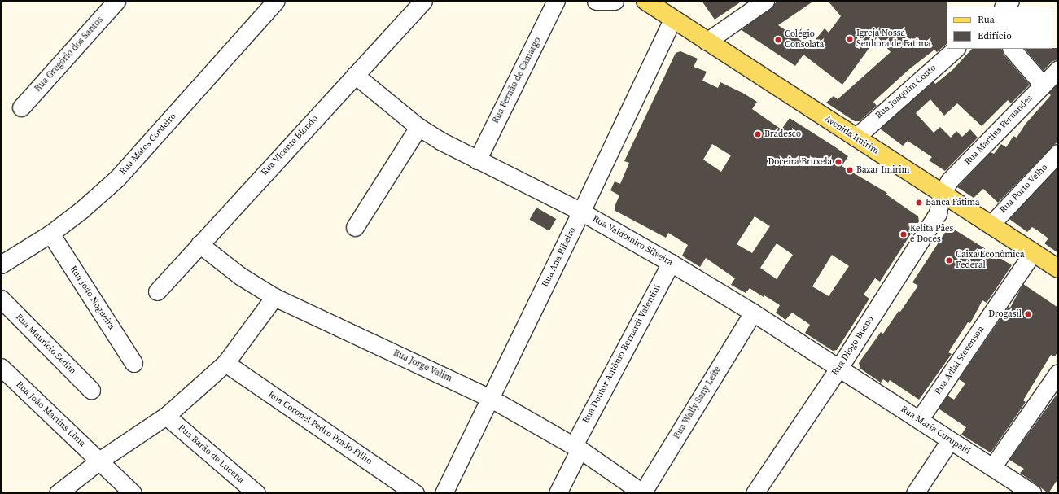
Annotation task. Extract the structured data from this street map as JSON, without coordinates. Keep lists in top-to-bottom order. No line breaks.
{"streets":{"main road":["Avenida Imirim"],"street":["Rua Gregório dos Santos","Rua Fernão de Camargo","Rua Joaquim Couto","Rua Martins Fernandes","Rua Matos Cordeiro","Rua Vicente Biondo","Rua Porto Velho","Rua Valdomiro Silveira","Rua Ana Ribeiro","Rua João Nogueira","Rua Maurício Sedim","Rua Diogo Bueno","Rua Doutor Antônio Bernardi Valentini","Rua Adlai Stevenson","Rua Jorge Valim","Rua Wally Sany Leite","Rua João Martins Lima","Rua Coronel Pedro Prado Filho","Rua Maria Curupaiti","Rua Barão de Lucena"]},"crossings":[["Rua Fernão de Camargo","Rua Valdomiro Silveira"],["Rua Joaquim Couto","Avenida Imirim"],["Rua Martins Fernandes","Avenida Imirim"],["Rua Martins Fernandes","Rua Diogo Bueno"],["Avenida Imirim","Rua Porto Velho"],["Avenida Imirim","Rua Ana Ribeiro"],["Avenida Imirim","Rua Diogo Bueno"],["Avenida Imirim","Rua Adlai Stevenson"],["Rua Matos Cordeiro","Rua João Nogueira"],["Rua Vicente Biondo","Rua Valdomiro Silveira"],["Rua Vicente Biondo","Rua Jorge Valim"],["Rua Valdomiro Silveira","Rua Ana Ribeiro"],["Rua Valdomiro Silveira","Rua Diogo Bueno"],["Rua Valdomiro Silveira","Rua Doutor Antônio Bernardi Valentini"],["Rua Valdomiro Silveira","Rua Wally Sany Leite"],["Rua Valdomiro Silveira","Rua Maria Curupaiti"],["Rua Ana Ribeiro","Rua Jorge Valim"],["Rua Diogo Bueno","Rua Maria Curupaiti"],["Rua Doutor Antônio Bernardi Valentini","Rua Jorge Valim"],["Rua Adlai Stevenson","Rua Maria Curupaiti"],["Rua Jorge Valim","Rua Wally Sany Leite"]],"places":["Igreja Nossa Senhora de Fatima","Colégio Consolata","Bradesco","Doceira Bruxela","Bazar Imirim","Banca Fátima","Kelita Pães e Doces","Caixa Econômica Federal","Drogasil"],"legend":["Rua","Edifício"]}
